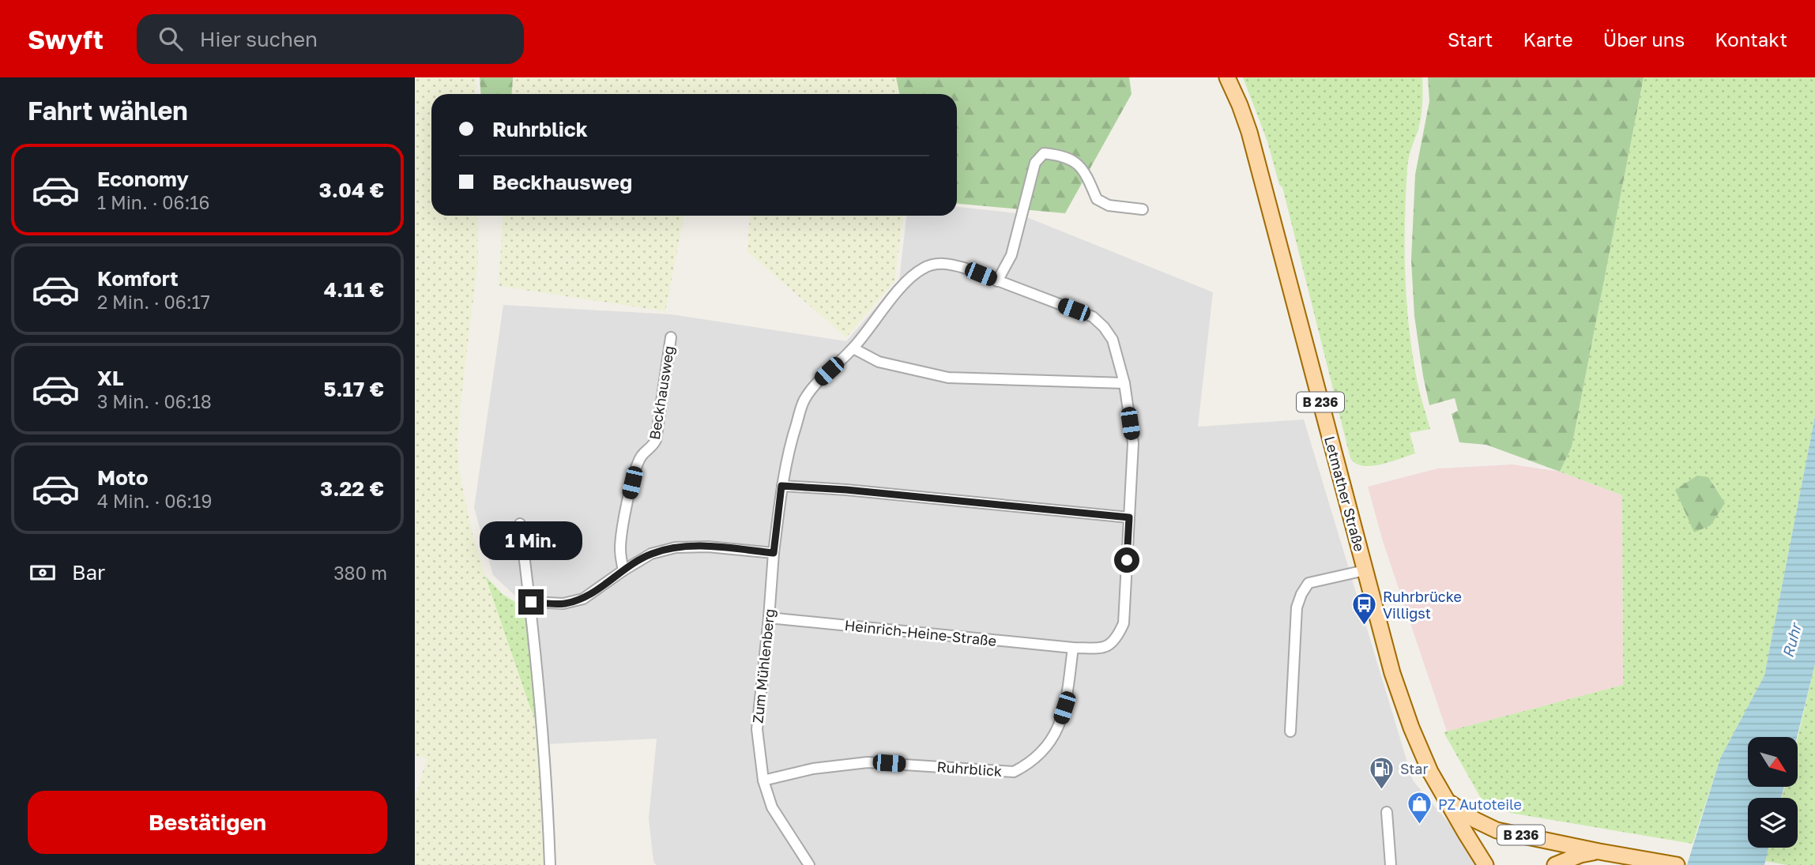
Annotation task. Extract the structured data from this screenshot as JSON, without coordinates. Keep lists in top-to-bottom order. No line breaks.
{"streets":{"main road":["B 236","Letmather Straße"],"street":["Beckhausweg","Heinrich-Heine-Straße","Zum Mühlenberg","Ruhrblick"]},"crossings":[["B 236","Letmather Straße"],["Heinrich-Heine-Straße","Zum Mühlenberg"],["Heinrich-Heine-Straße","Ruhrblick"],["Zum Mühlenberg","Ruhrblick"]],"water":["Ruhr"],"places":{"bus stop":["Ruhrbrücke Villigst"],"fuel station":["Star"],"shop":["PZ Autoteile"]},"north":"bottom right","page":{"header":"Swyft","search":"Hier suchen","nav":["Start","Karte","Über uns","Kontakt"],"heading":"Fahrt wählen","banner":["Ruhrblick","Beckhausweg"],"list":[{"name":"Economy","note":"1 Min. · 06:16","value":"3.04 €"},{"name":"Komfort","note":"2 Min. · 06:17","value":"4.11 €"},{"name":"XL","note":"3 Min. · 06:18","value":"5.17 €"},{"name":"Moto","note":"4 Min. · 06:19","value":"3.22 €"}],"bubble":"1 Min.","pay":["Bar","380 m"],"buttons":"Bestätigen"}}
